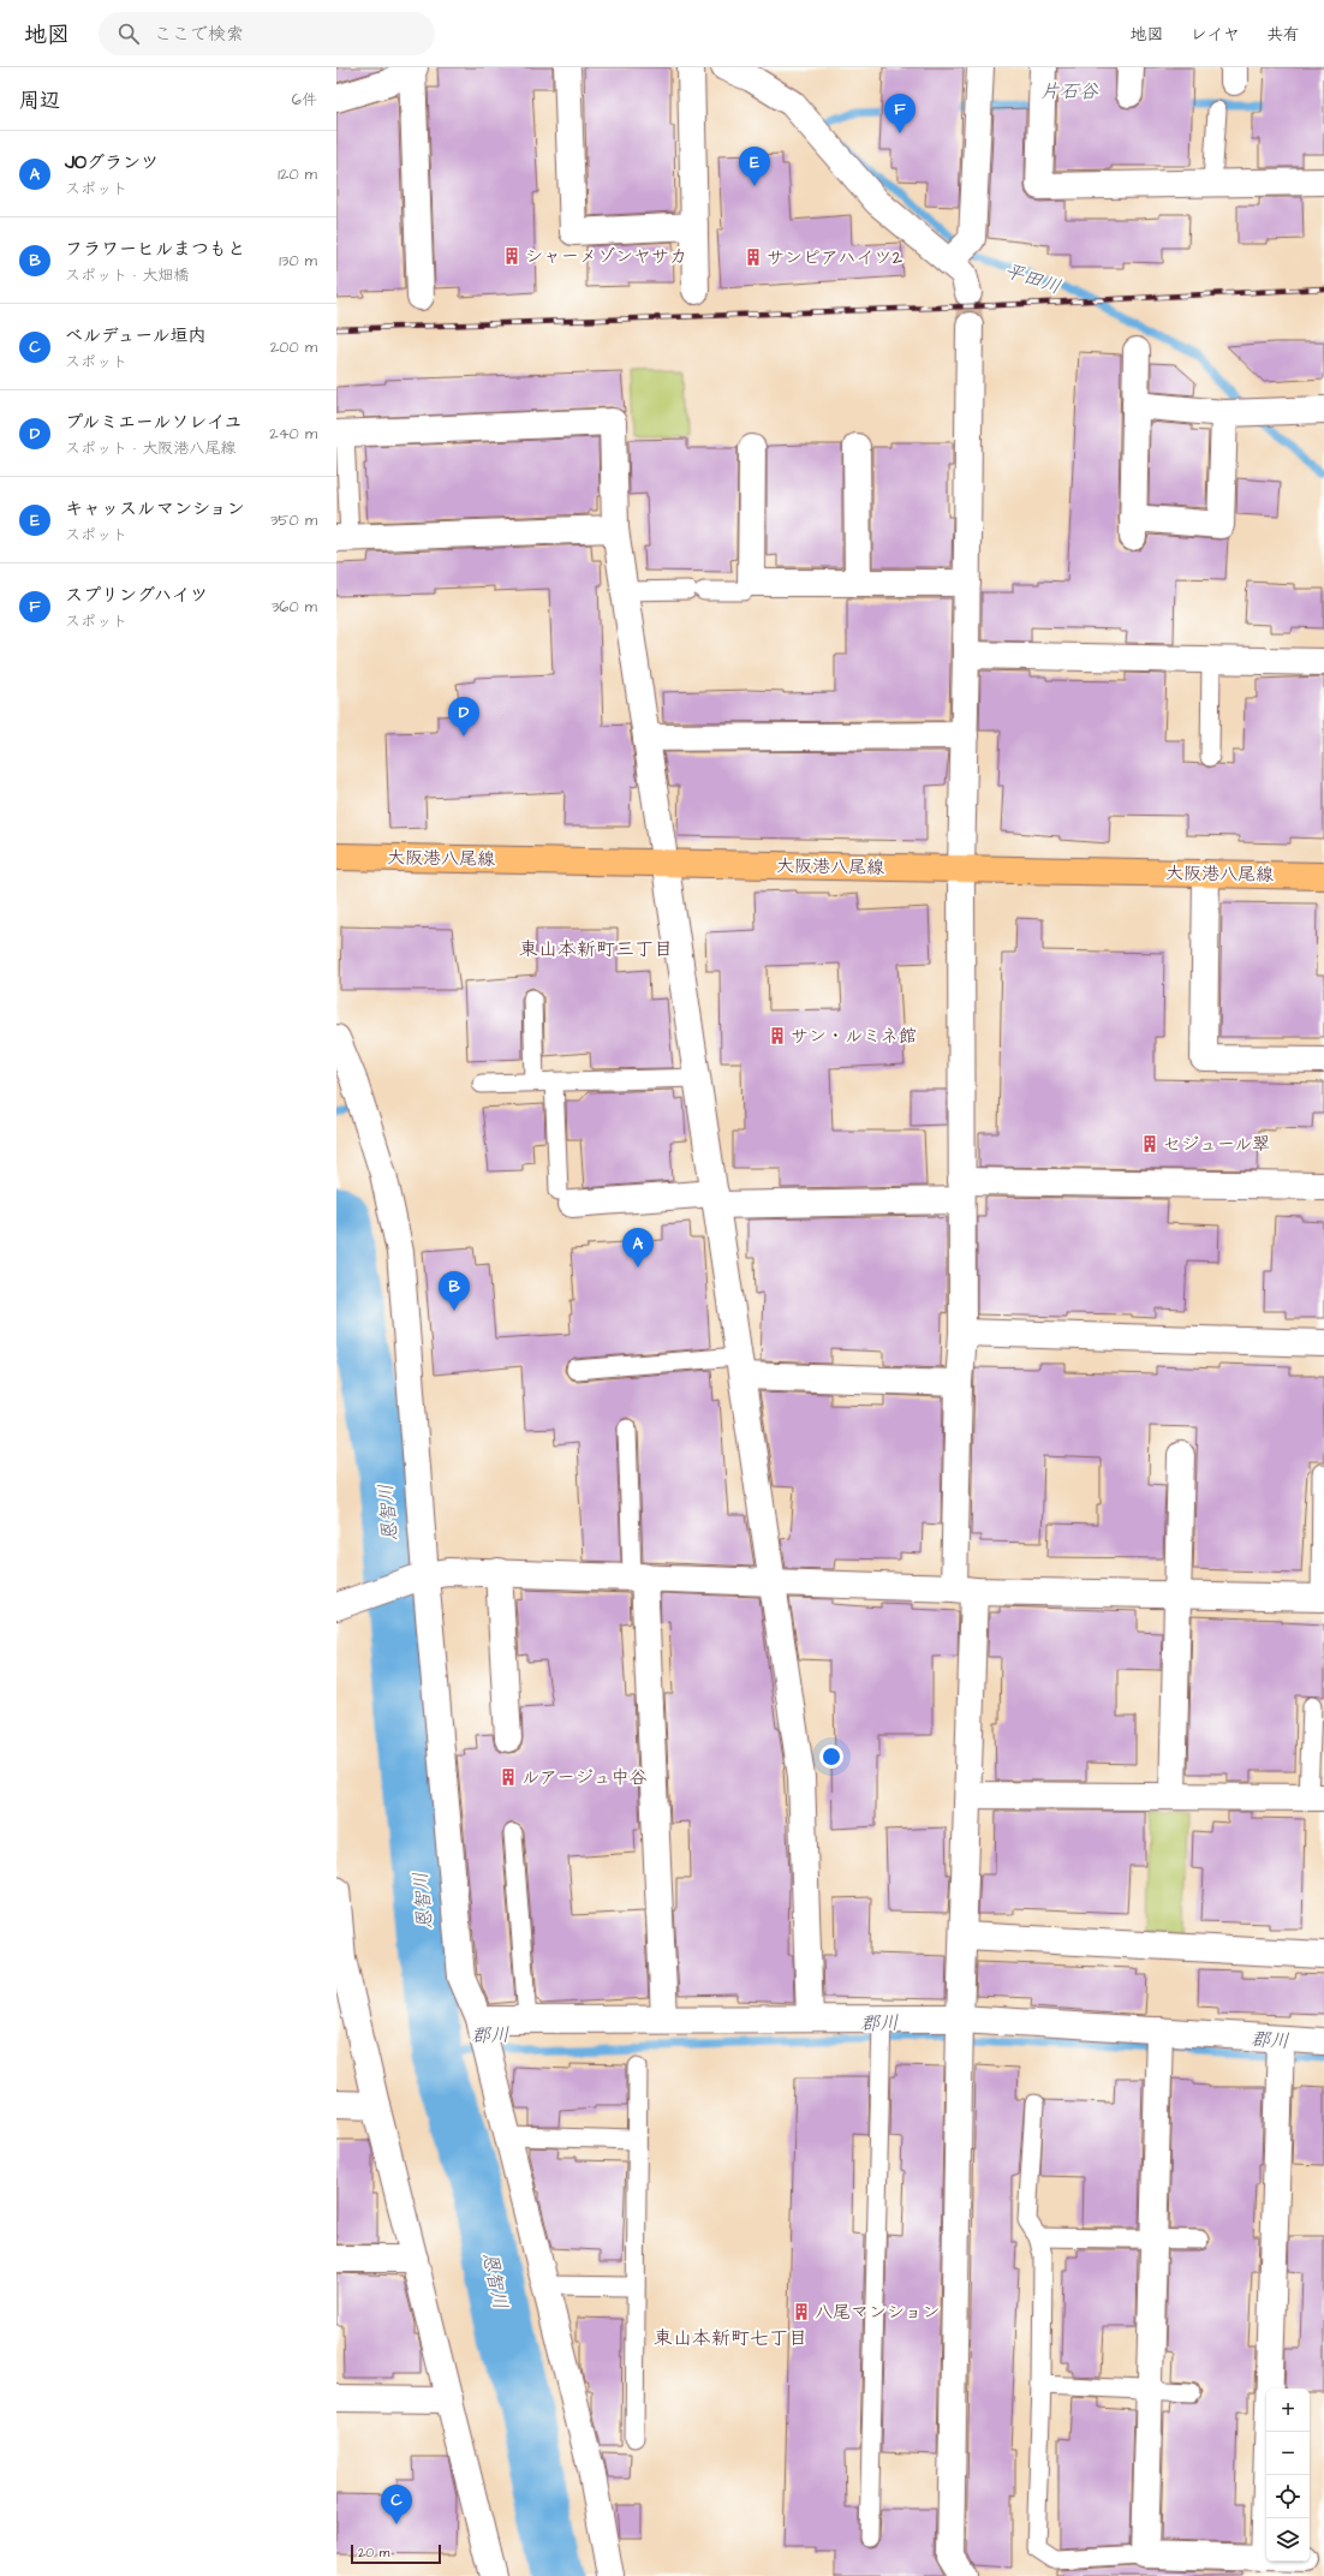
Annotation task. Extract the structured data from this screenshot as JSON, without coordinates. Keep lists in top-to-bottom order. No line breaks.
{"streets":{"main road":["大阪港八尾線"]},"districts":["東山本新町三丁目","東山本新町七丁目"],"water":["片石谷","平田川","恩智川","郡川"],"places":{"building":["シャーメゾンヤサカ","サンピアハイツ2","サン・ルミネ館","セジュール翠","ルアージュ中谷","八尾マンション"]},"scale_bar":"20 m","page":{"header":"地図","search":"ここで検索","nav":["地図","レイヤ","共有"],"heading":["周辺","6件"],"pins":["F","E","D","A","B","C"],"list":[{"mark":"A","name":"JOグランツ","note":"スポット","value":"120 m"},{"mark":"B","name":"フラワーヒルまつもと","note":"スポット · 大畑橋","value":"130 m"},{"mark":"C","name":"ベルデュール垣内","note":"スポット","value":"200 m"},{"mark":"D","name":"プルミエールソレイユ","note":"スポット · 大阪港八尾線","value":"240 m"},{"mark":"E","name":"キャッスルマンション","note":"スポット","value":"350 m"},{"mark":"F","name":"スプリングハイツ","note":"スポット","value":"360 m"}],"map_buttons":["+","−"],"scale":"20 m"}}
